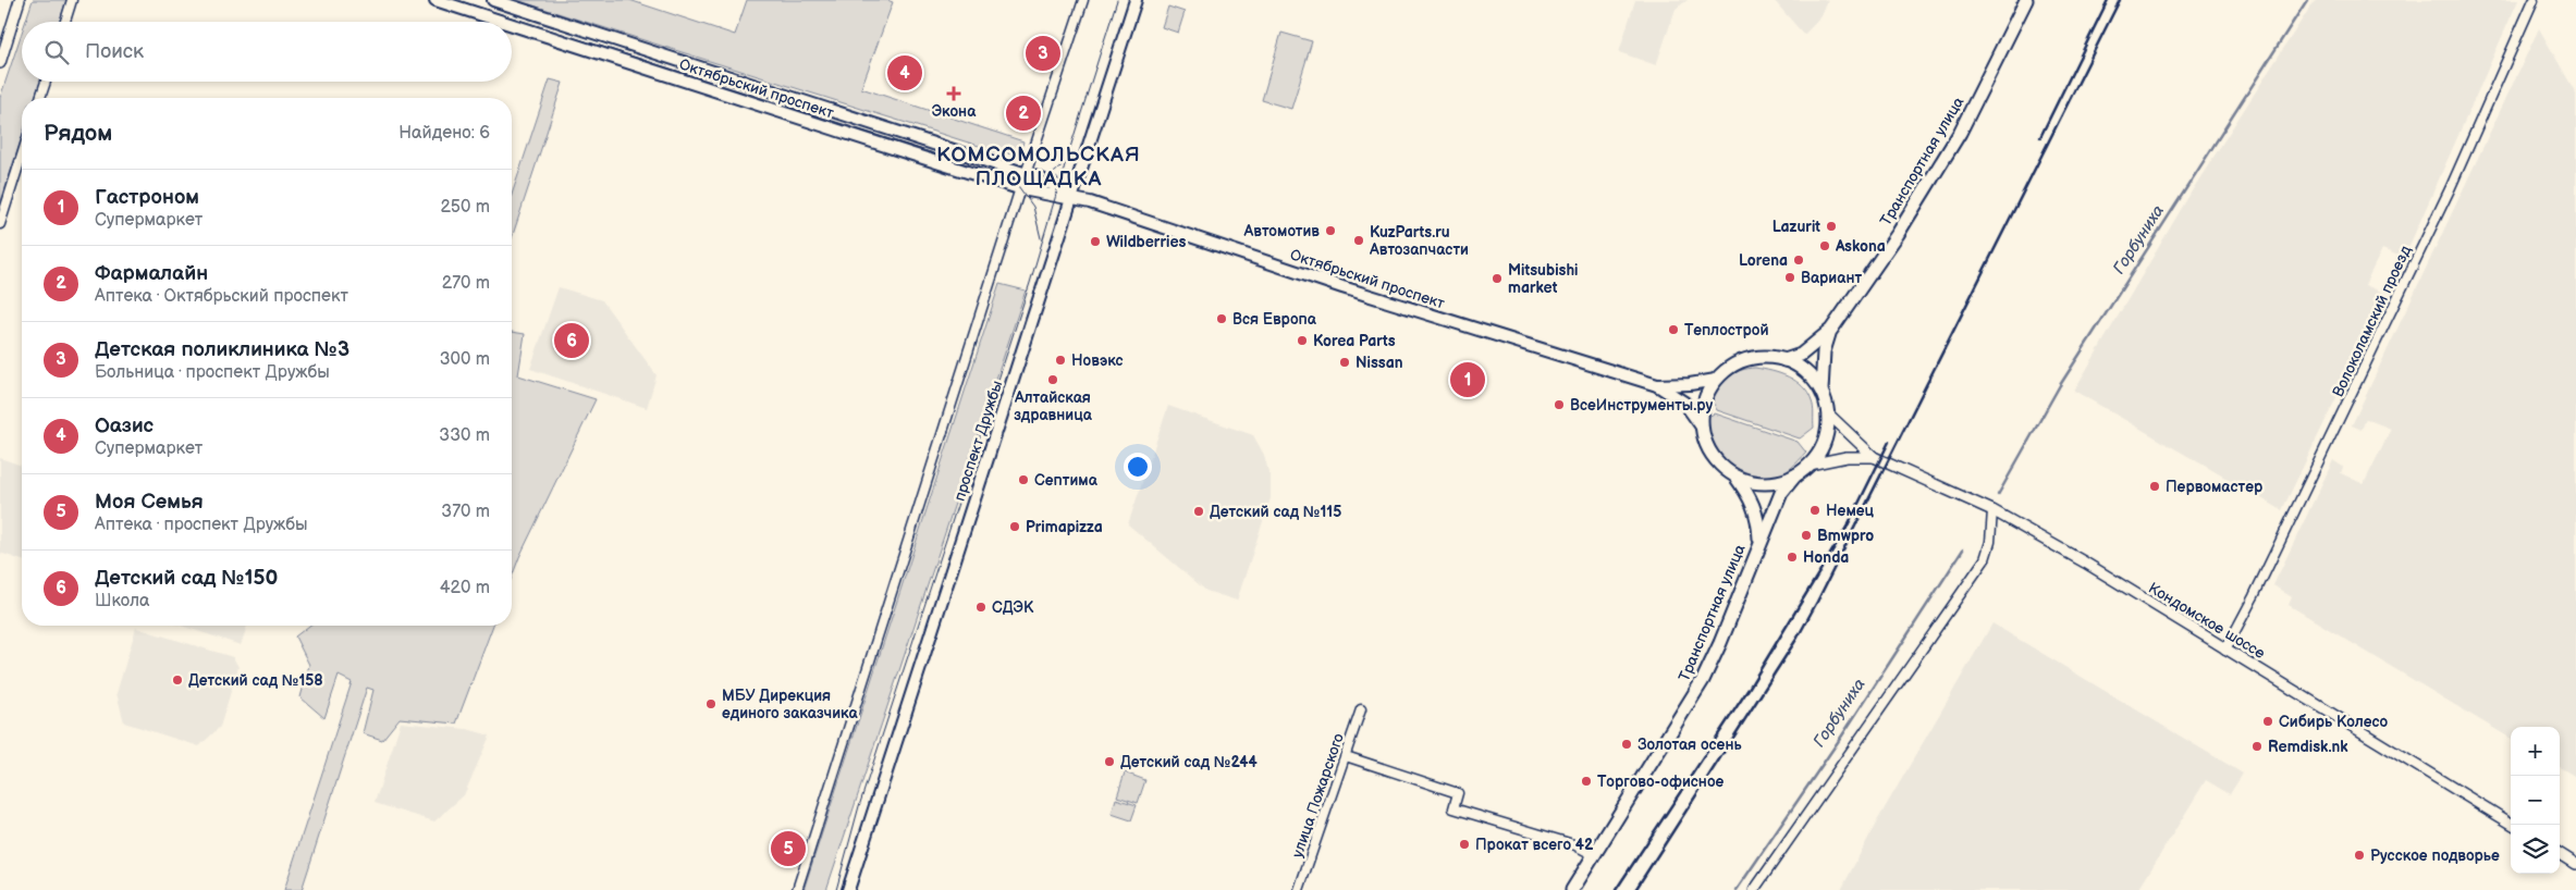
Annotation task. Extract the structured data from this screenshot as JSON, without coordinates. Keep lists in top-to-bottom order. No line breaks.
{"streets":{"main road":["Октябрьский проспект","Транспортная улица","проспект Дружбы"],"street":["Волоколамский проезд","Кондомское шоссе","улица Пожарского"]},"crossings":[["Октябрьский проспект","Транспортная улица"],["Октябрьский проспект","проспект Дружбы"],["Октябрьский проспект","Кондомское шоссе"],["Транспортная улица","Кондомское шоссе"],["Волоколамский проезд","Кондомское шоссе"]],"districts":["КОМСОМОЛЬСКАЯ ПЛОЩАДКА"],"water":["Горбуниха"],"places":{"health":["Экона"],"other":["Lazurit","Автомотив","KuzParts.ru Автозапчасти","Wildberries","Askona","Lorena","Вариант","Mitsubishi market","Вся Европа","Теплострой","Korea Parts","Новэкс","Nissan","Алтайская здравница","ВсеИнструменты.ру","Септима","Первомастер","Немец","Детский сад №115","Primapizza","Bmwpro","Honda","СДЭК","Детский сад №158","МБУ Дирекция единого заказчика","Сибирь Колесо","Золотая осень","Remdisk.nk","Детский сад №244","Торгово-офисное","Прокат всего 42","Русское подворье"]},"page":{"search":"Поиск","pins":["3","4","2","6","1","5"],"heading":["Рядом","Найдено: 6"],"list":[{"mark":"1","name":"Гастроном","note":"Супермаркет","value":"250 m"},{"mark":"2","name":"Фармалайн","note":"Аптека · Октябрьский проспект","value":"270 m"},{"mark":"3","name":"Детская поликлиника №3","note":"Больница · проспект Дружбы","value":"300 m"},{"mark":"4","name":"Оазис","note":"Супермаркет","value":"330 m"},{"mark":"5","name":"Моя Семья","note":"Аптека · проспект Дружбы","value":"370 m"},{"mark":"6","name":"Детский сад №150","note":"Школа","value":"420 m"}],"map_buttons":["+","−"]}}
